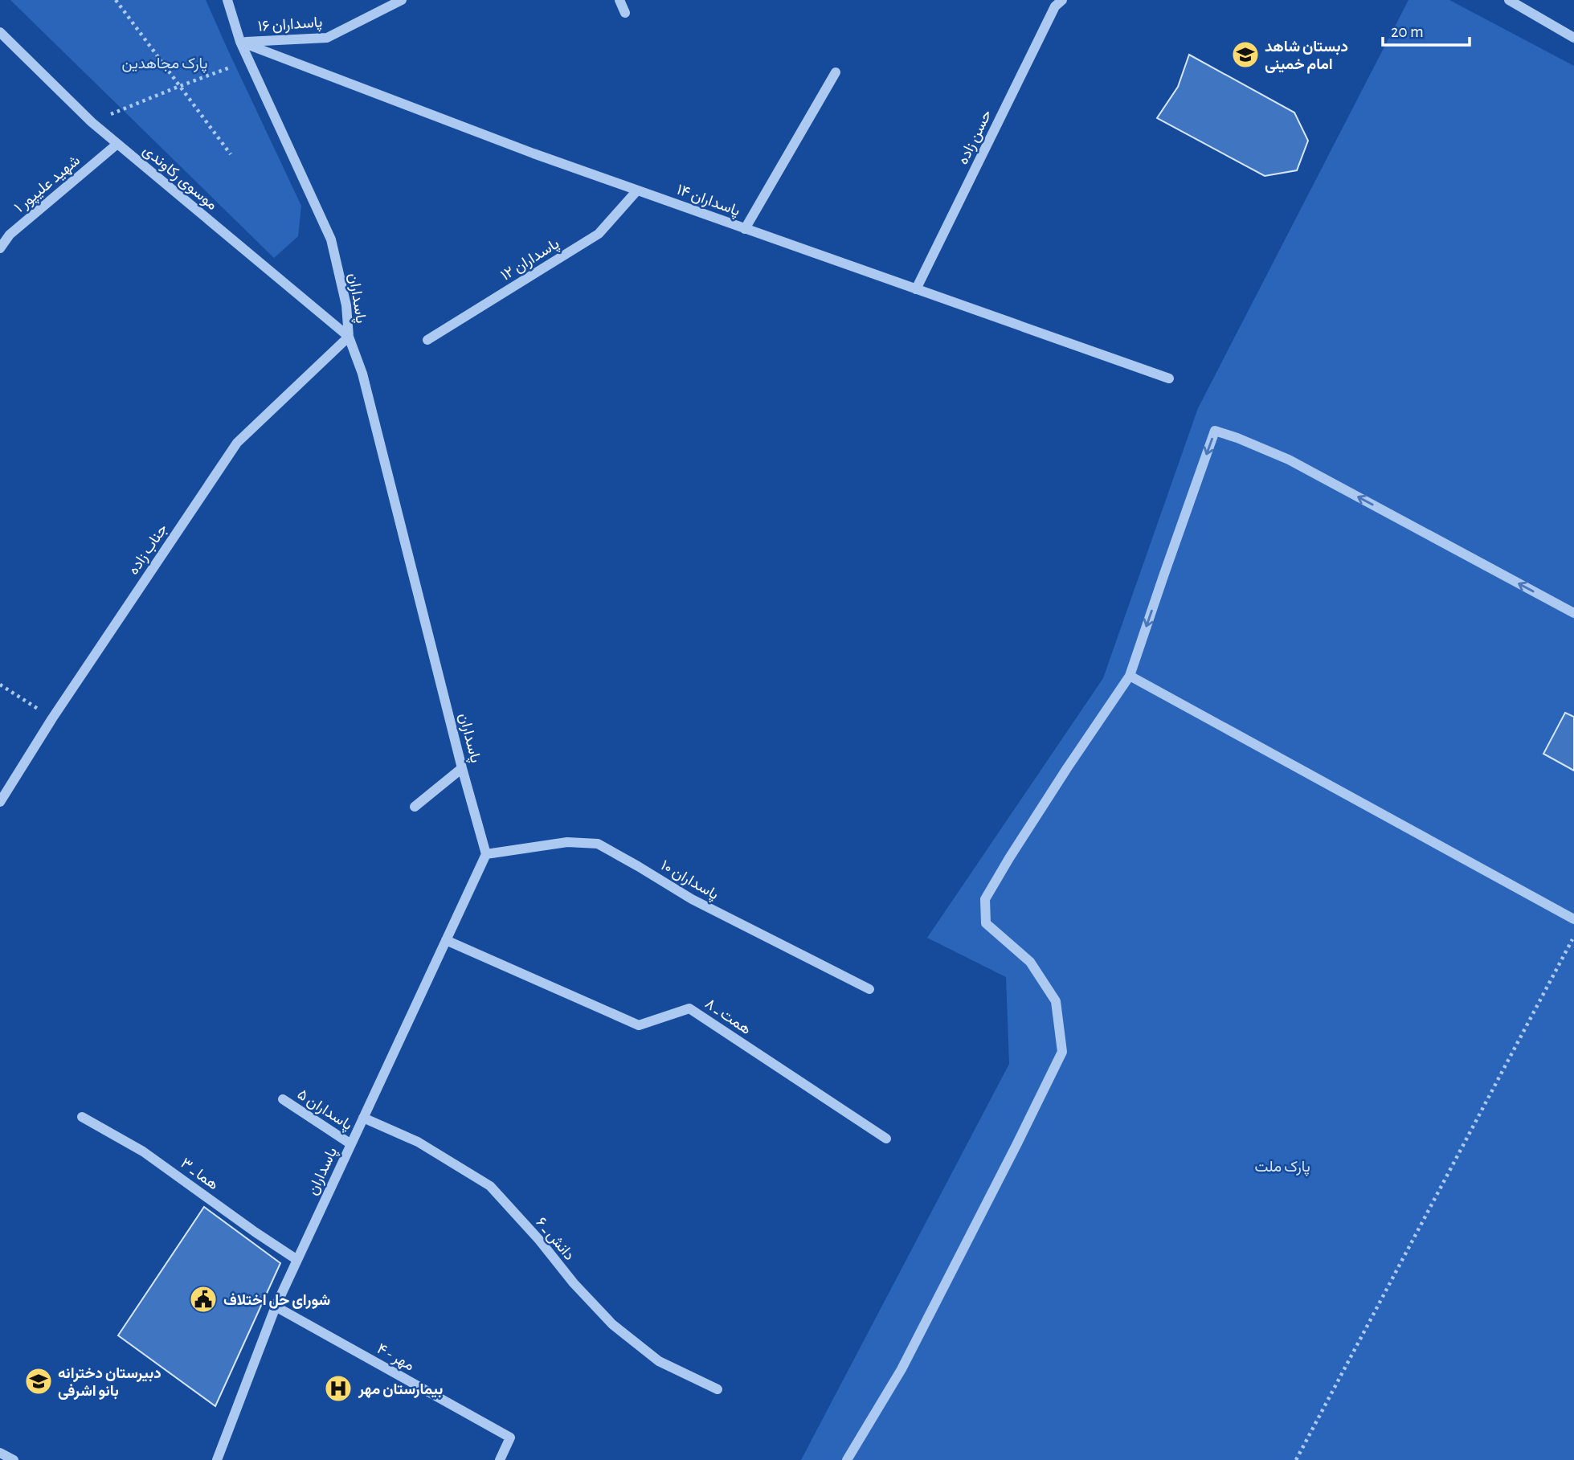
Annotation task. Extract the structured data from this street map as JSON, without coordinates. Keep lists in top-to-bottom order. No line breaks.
{"streets":{"street":["پاسداران ۱۶","حسن زاده","موسوی رکاوندی","شهید علیپور ۱","پاسداران ۱۴","پاسداران ۱۲","پاسداران","جناب زاده","پاسداران ۱۰","همت ـ ۸","پاسداران ۵","هما ـ ۳","دانش ـ ۶","مهر - ۴"]},"crossings":[["پاسداران ۱۶","پاسداران ۱۴"],["پاسداران ۱۶","پاسداران"],["حسن زاده","پاسداران ۱۴"],["موسوی رکاوندی","شهید علیپور ۱"],["موسوی رکاوندی","پاسداران"],["موسوی رکاوندی","جناب زاده"],["پاسداران ۱۴","پاسداران ۱۲"],["پاسداران ۱۴","پاسداران"],["پاسداران","جناب زاده"],["پاسداران","پاسداران ۱۰"],["پاسداران","همت ـ ۸"],["پاسداران","پاسداران ۵"],["پاسداران","هما ـ ۳"],["پاسداران","دانش ـ ۶"],["پاسداران","مهر - ۴"]],"parks":["پارک مجاهدین","پارک ملت"],"places":{"school or university":["دبستان شاهد امام خمینی","دبیرستان دخترانه بانو اشرفی"],"public building":["شورای حل اختلاف"],"hospital":["بیمارستان مهر"]},"scale_bar":"20 m"}
